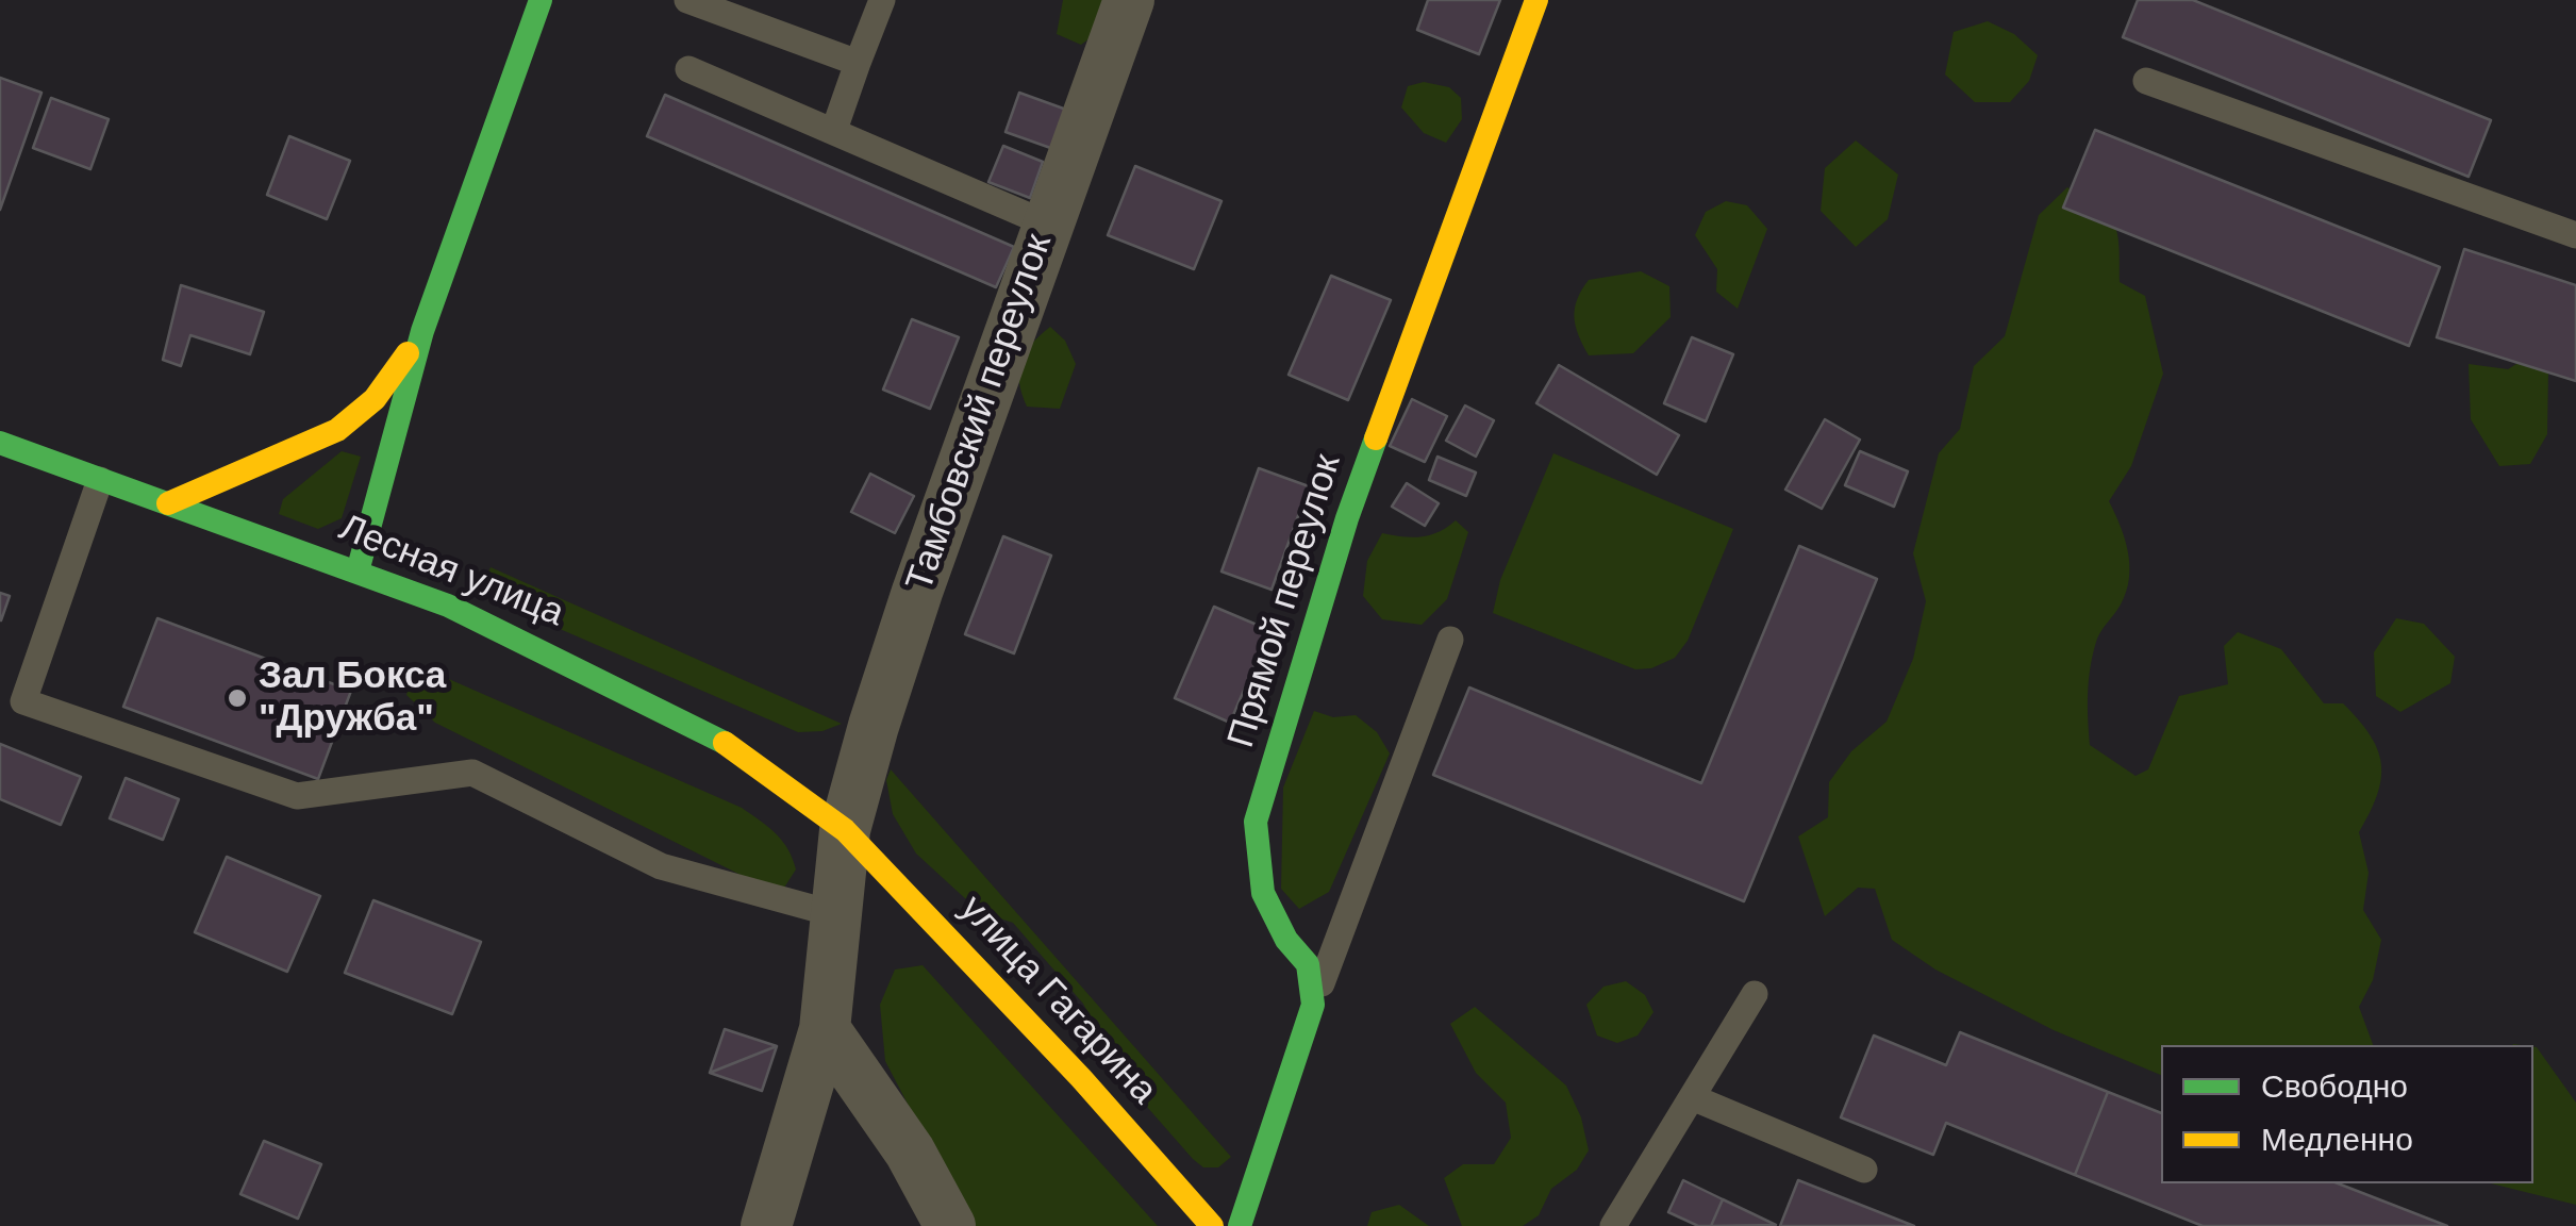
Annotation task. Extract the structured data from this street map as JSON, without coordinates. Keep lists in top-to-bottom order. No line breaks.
{"streets":{"street":["Тамбовский переулок","Лесная улица","Прямой переулок","улица Гагарина"]},"crossings":[["Тамбовский переулок","Лесная улица"],["Тамбовский переулок","улица Гагарина"],["Лесная улица","улица Гагарина"]],"places":["Зал Бокса \"Дружба\""],"legend":["Свободно","Медленно"]}
